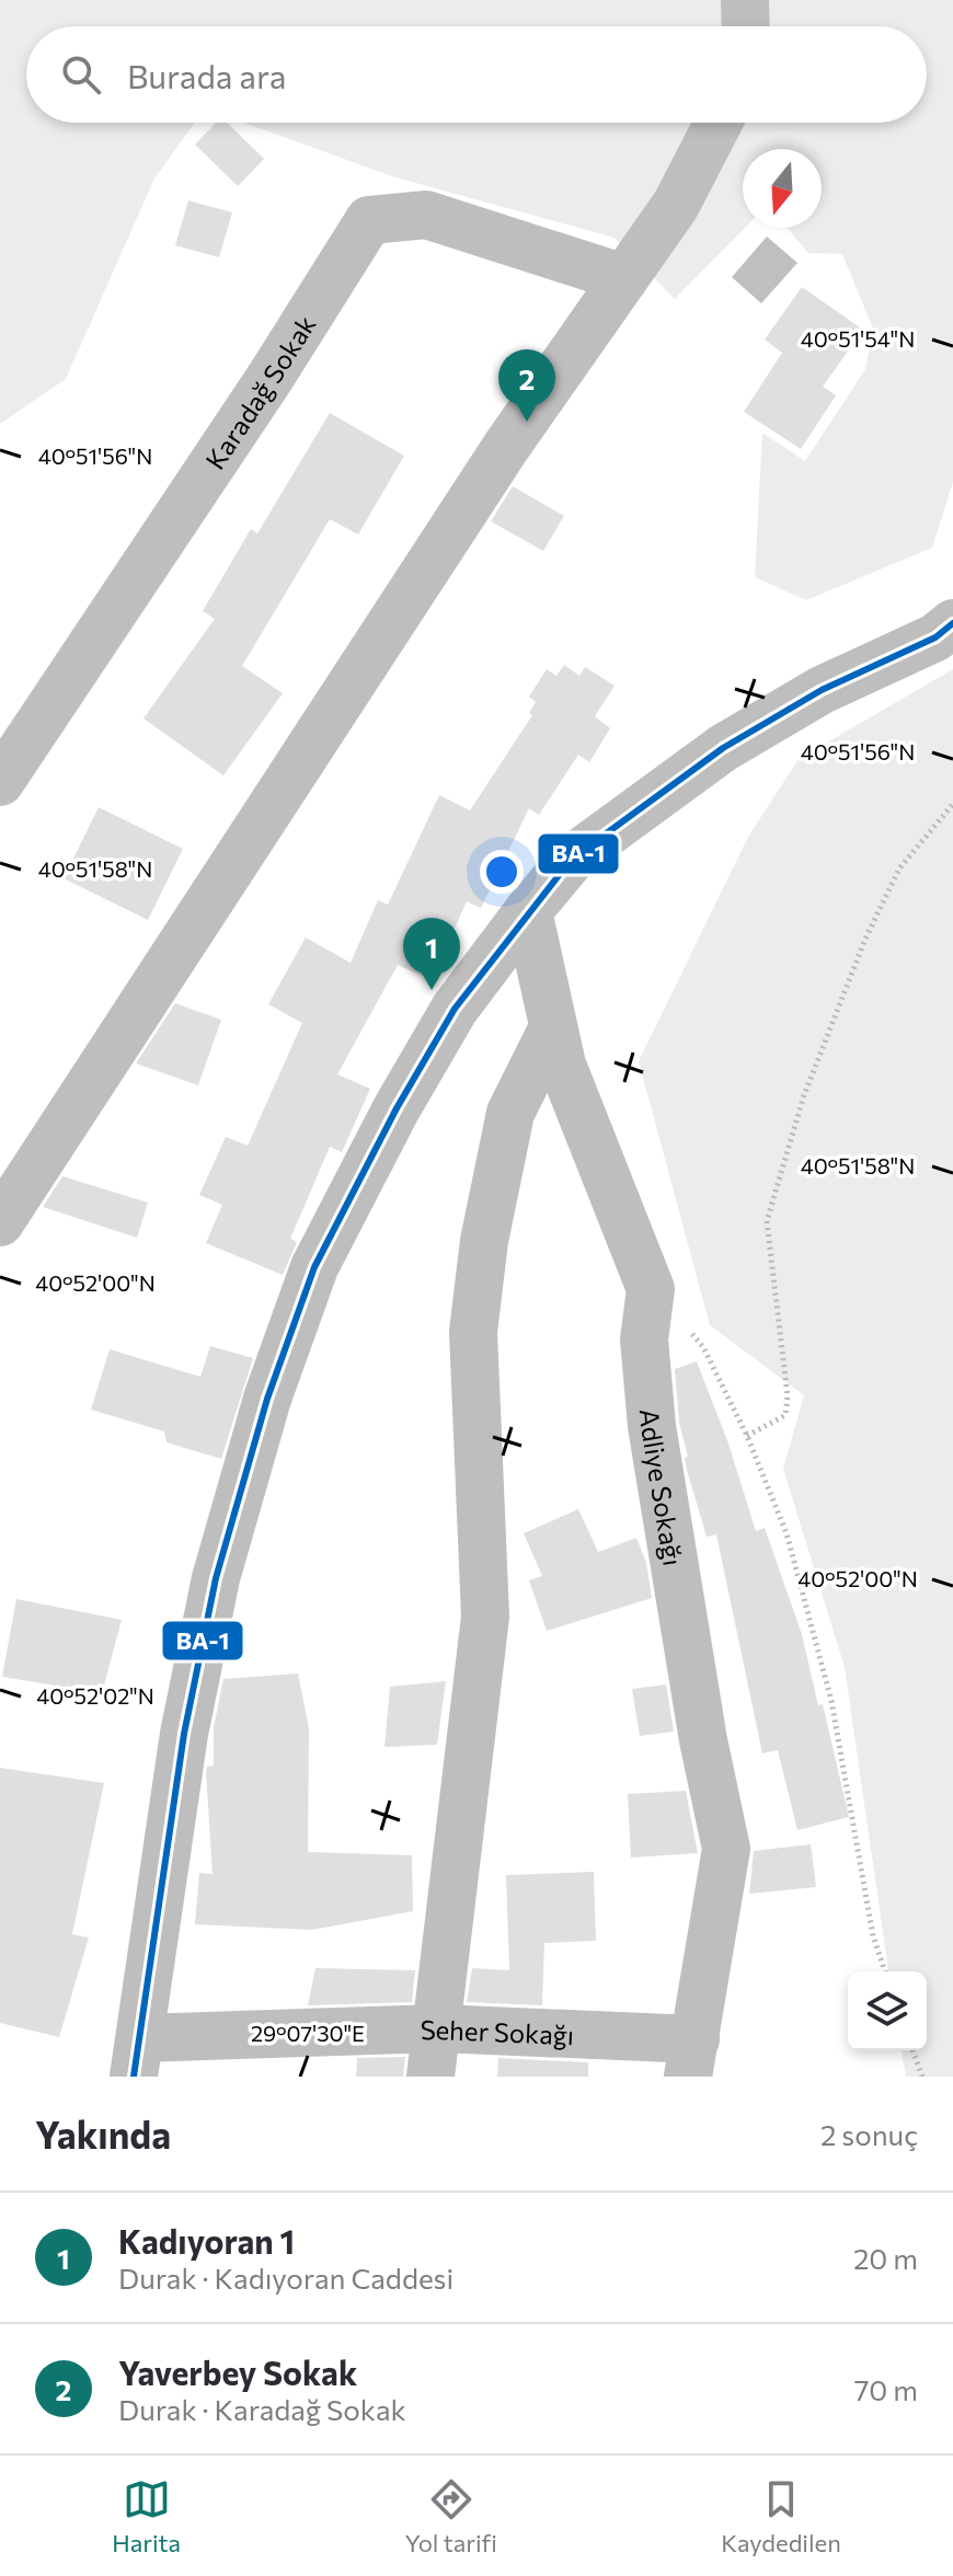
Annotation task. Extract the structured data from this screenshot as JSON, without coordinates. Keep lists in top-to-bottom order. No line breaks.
{"streets":{"street":["Karadağ Sokak","Adliye Sokağı","Seher Sokağı"]},"crossings":[["Adliye Sokağı","Seher Sokağı"]],"lines":["transit line BA-1"],"north":"bottom","page":{"search":"Burada ara","pins":["2","1"],"heading":["Yakında","2 sonuç"],"list":[{"mark":"1","name":"Kadıyoran 1","note":"Durak · Kadıyoran Caddesi","value":"20 m"},{"mark":"2","name":"Yaverbey Sokak","note":"Durak · Karadağ Sokak","value":"70 m"}],"nav":["Harita","Yol tarifi","Kaydedilen"]},"coordinates":["40°51'54\"N","40°51'56\"N","40°51'58\"N","40°52'00\"N","40°52'02\"N","29°07'30\"E"]}
